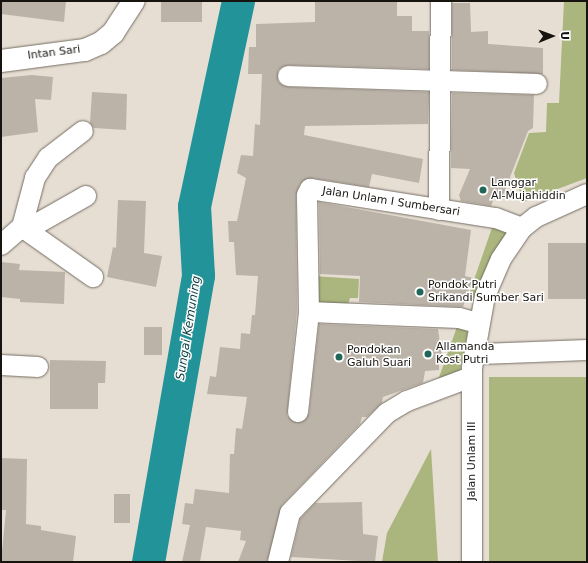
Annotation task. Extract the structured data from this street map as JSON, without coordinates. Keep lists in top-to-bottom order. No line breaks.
{"streets":{"street":["Intan Sari","Jalan Unlam I Sumbersari","Jalan Unlam III"]},"crossings":[["Jalan Unlam I Sumbersari","Jalan Unlam III"]],"water":["Sungai Kemuning"],"places":["Langgar Al-Mujahiddin","Pondok Putri Srikandi Sumber Sari","Allamanda Kost Putri","Pondokan Galuh Suari"],"north":"right"}
